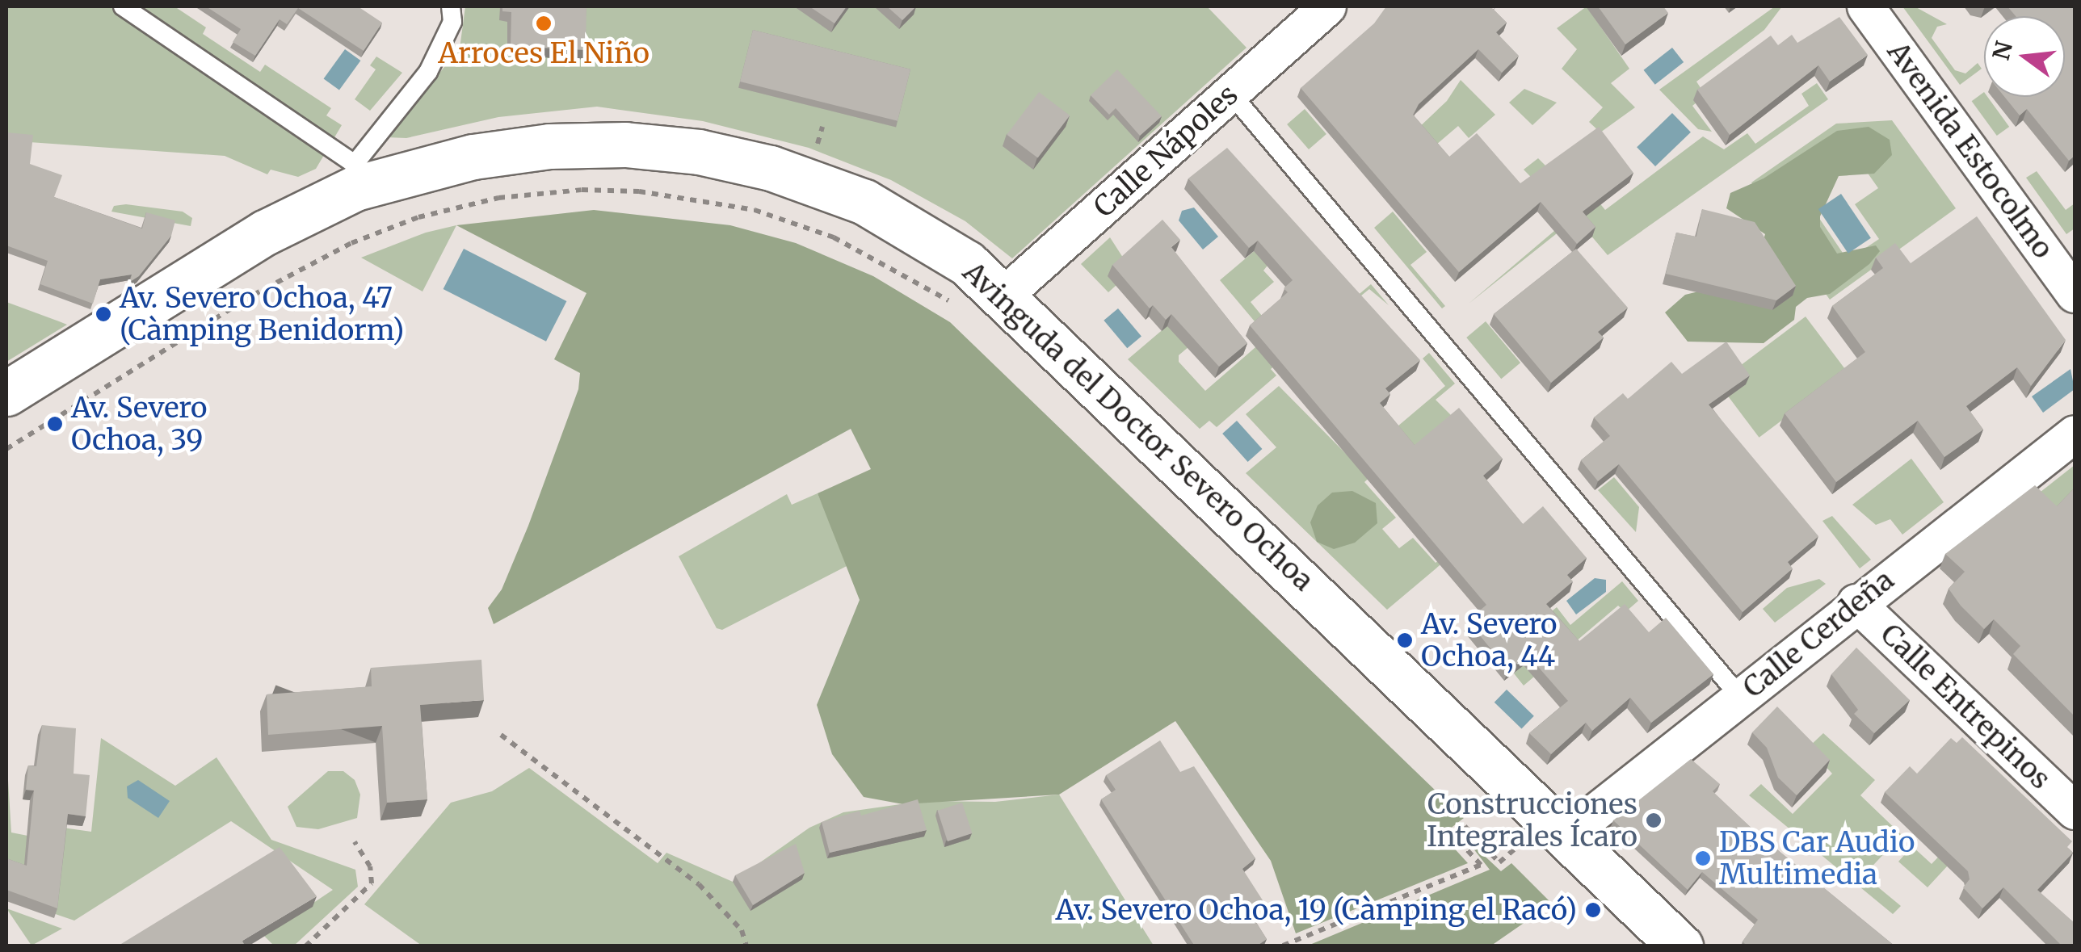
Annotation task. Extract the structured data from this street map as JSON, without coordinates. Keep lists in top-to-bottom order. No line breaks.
{"streets":{"street":["Avenida Estocolmo","Calle Nápoles","Avinguda del Doctor Severo Ochoa","Calle Cerdeña","Calle Entrepinos"]},"crossings":[["Calle Nápoles","Avinguda del Doctor Severo Ochoa"],["Avinguda del Doctor Severo Ochoa","Calle Cerdeña"],["Calle Cerdeña","Calle Entrepinos"]],"places":["Arroces El Niño","Av. Severo Ochoa, 47 (Càmping Benidorm)","Av. Severo Ochoa, 39","Av. Severo Ochoa, 44","Construcciones Integrales Ícaro","DBS Car Audio Multimedia","Av. Severo Ochoa, 19 (Càmping el Racó)"],"north":"left"}
